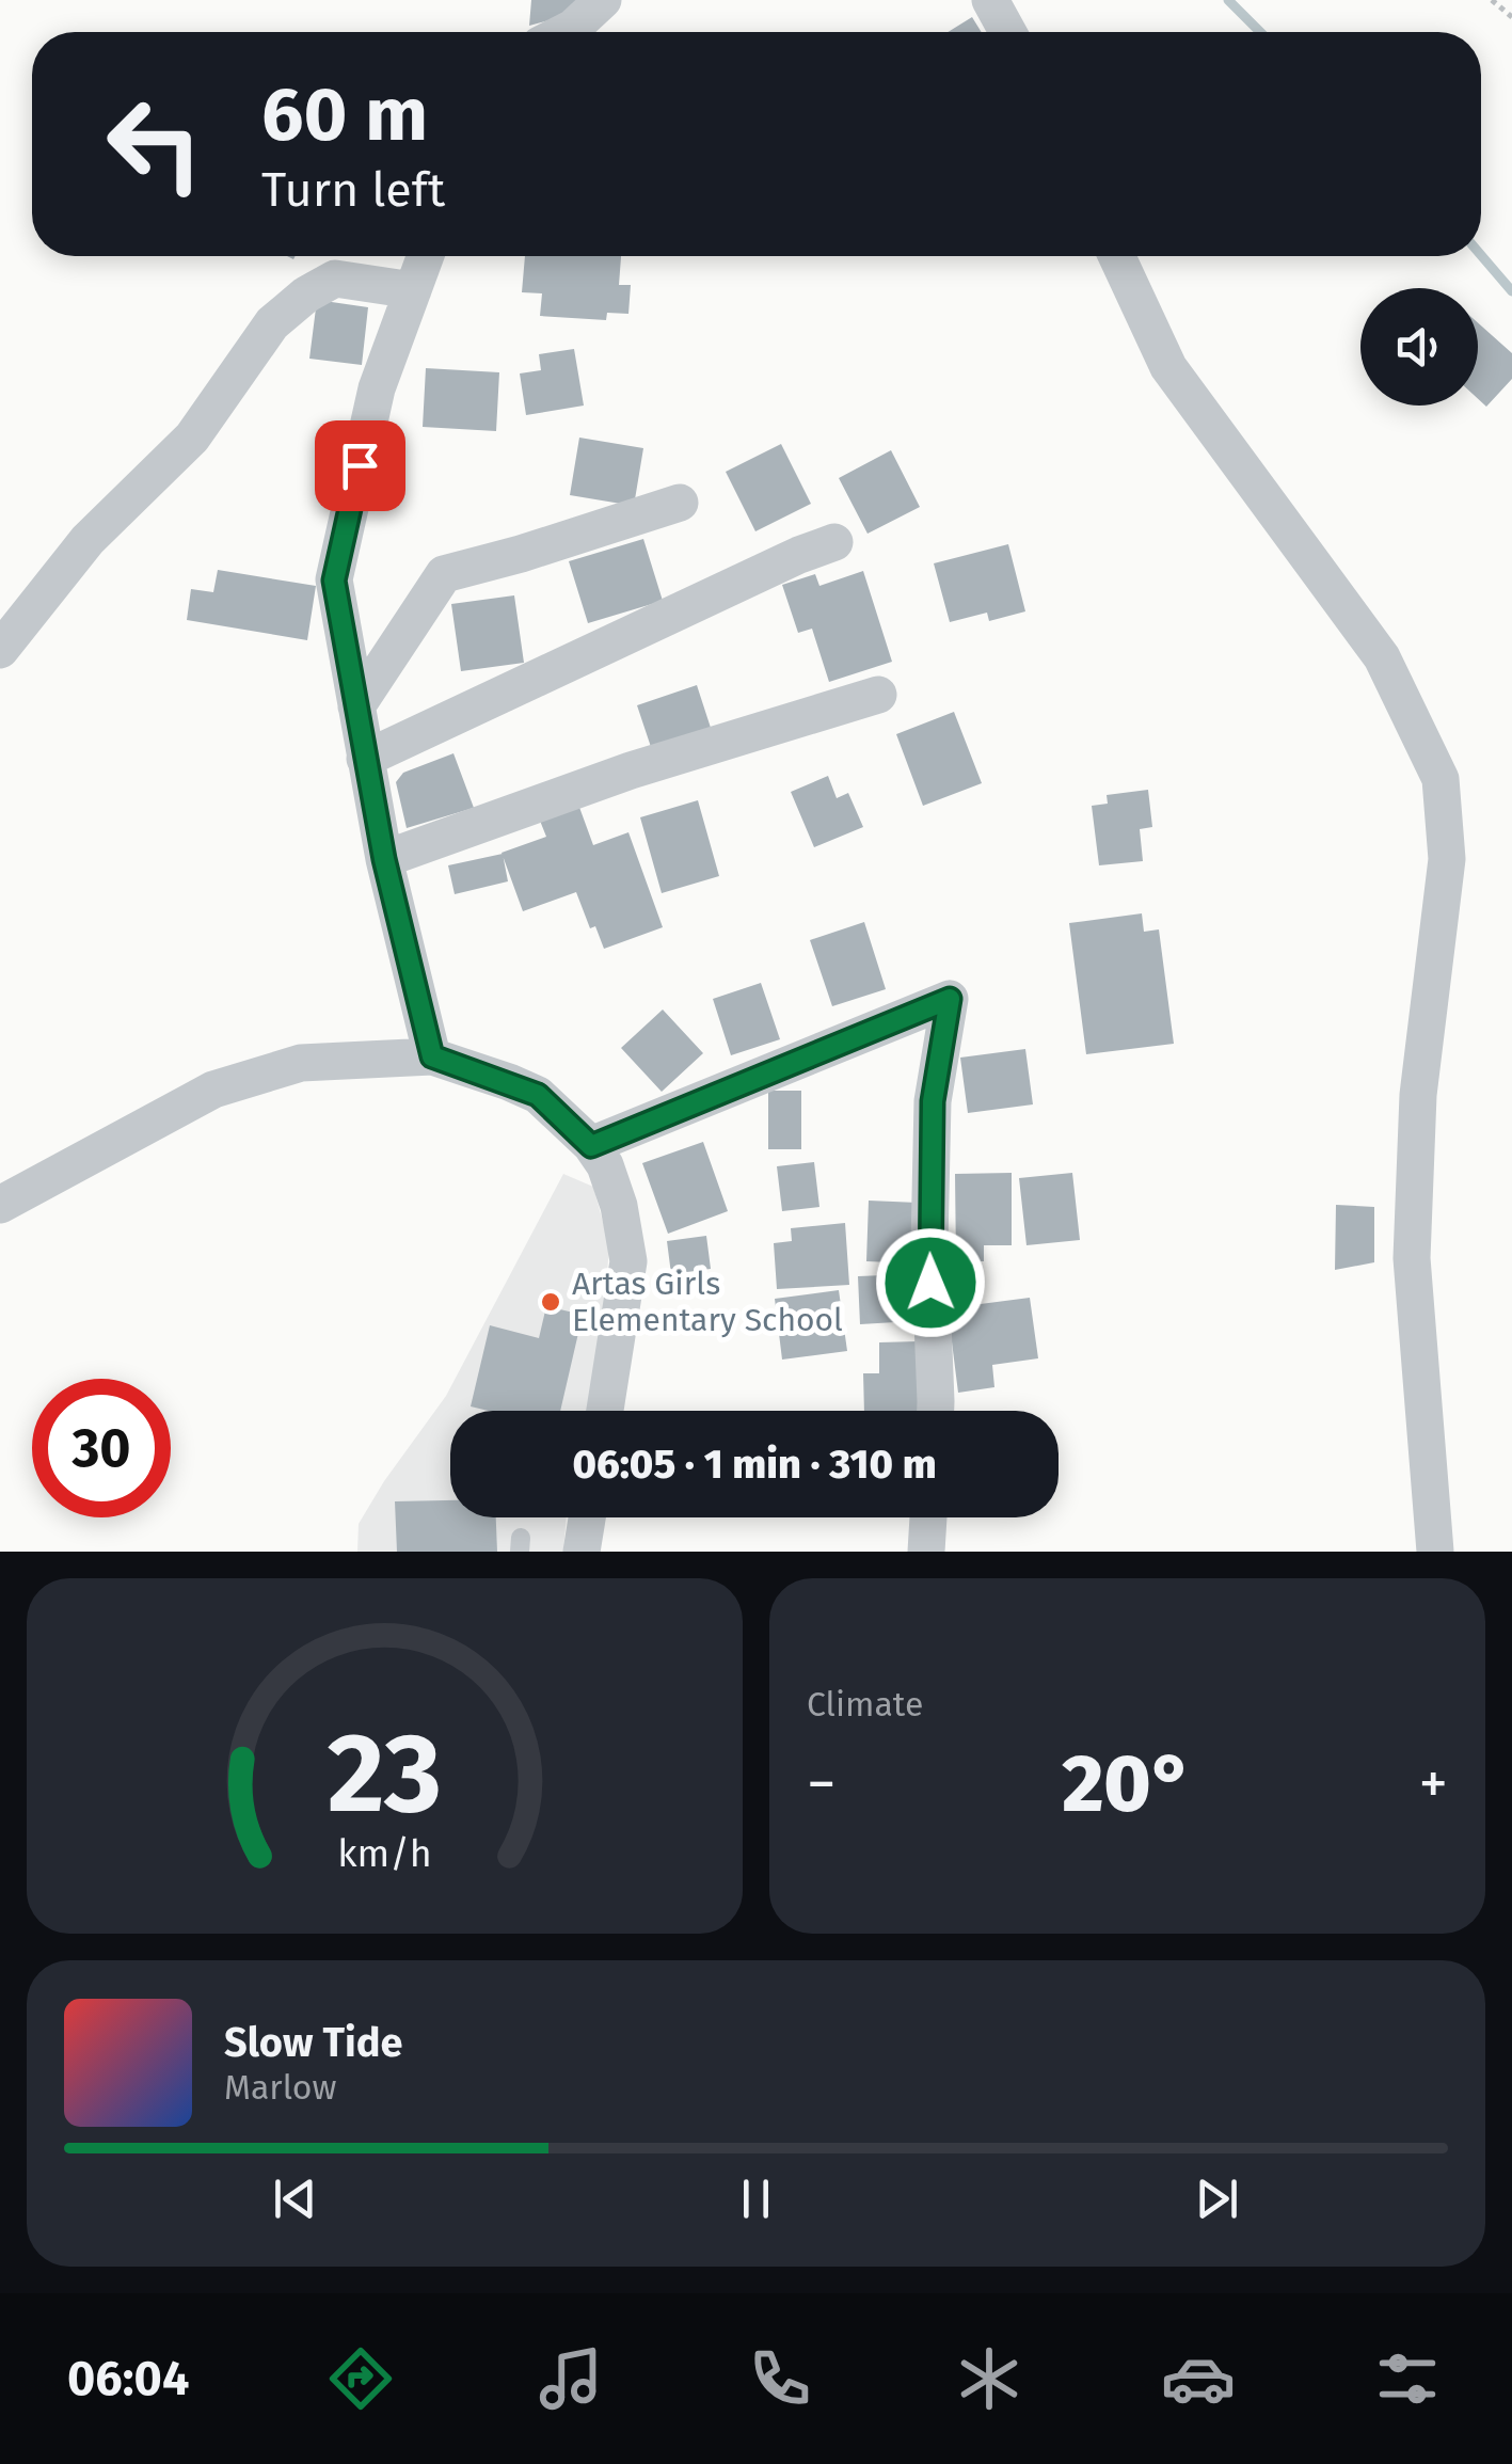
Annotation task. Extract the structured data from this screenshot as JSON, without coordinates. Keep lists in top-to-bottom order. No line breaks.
{"places":["Artas Girls Elementary School"],"page":{"turn":["60 m","Turn left"],"limit":"30","trip":"06:05 · 1 min · 310 m","tile":"Climate","heat":["−","20°","+"],"song":["Slow Tide","Marlow"],"tabs":"06:04","gauge":["23","km/h"]}}
